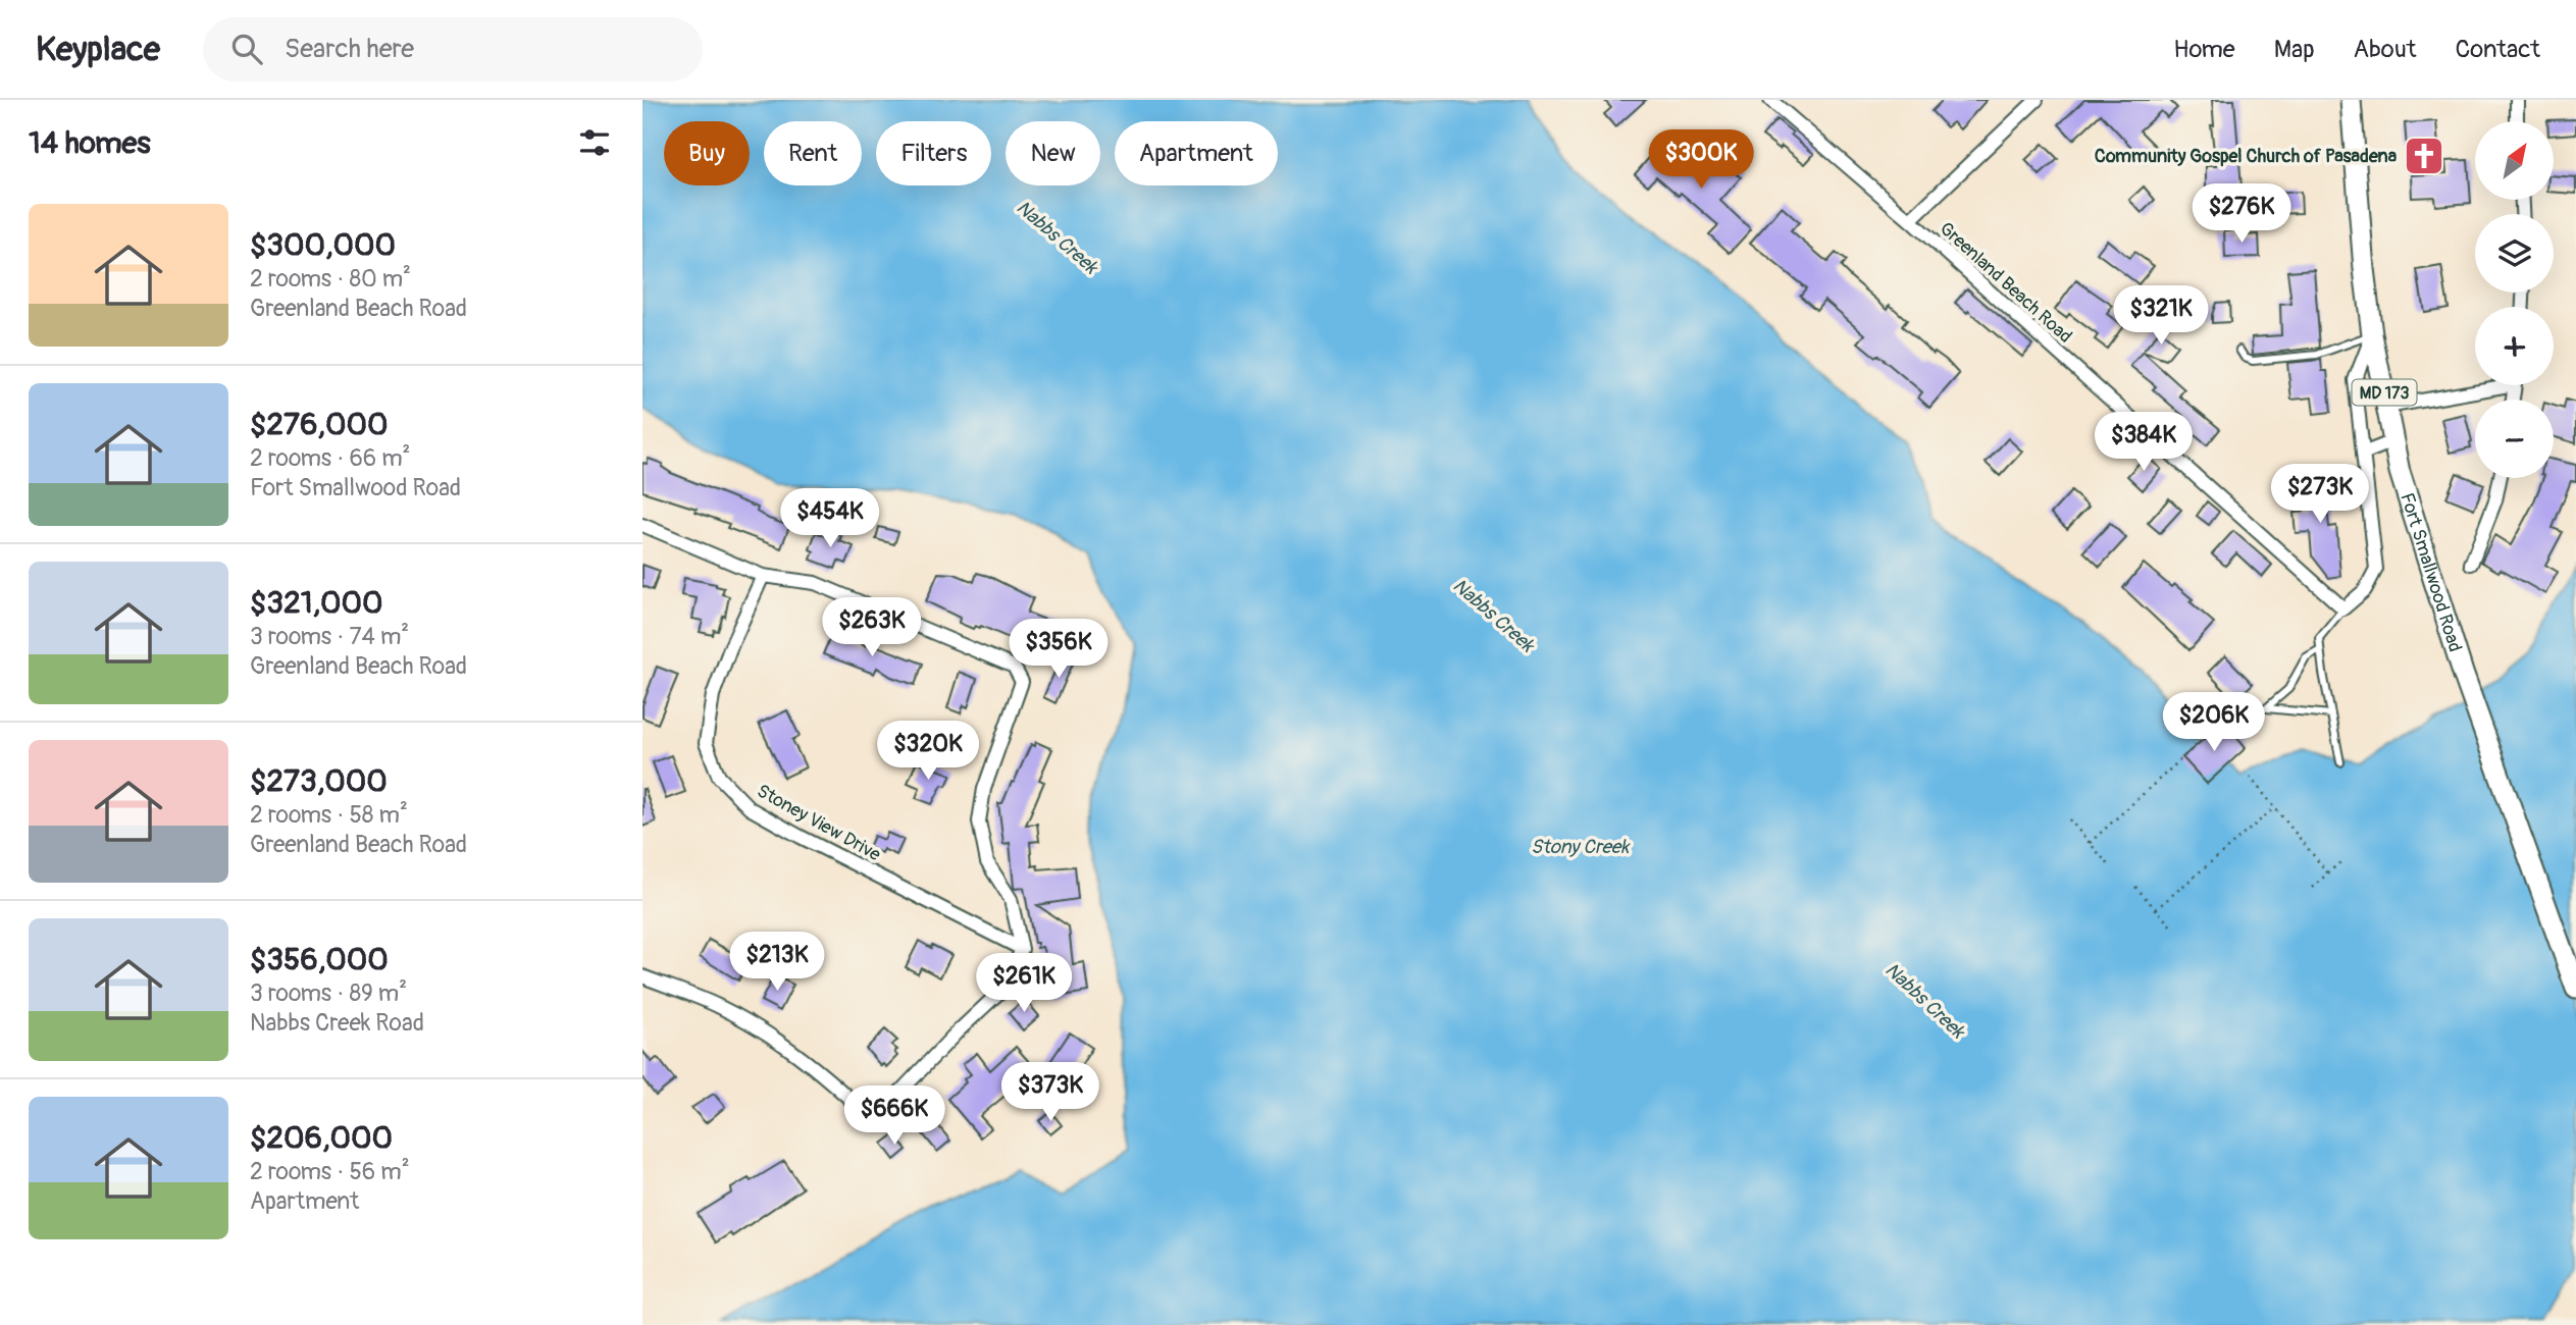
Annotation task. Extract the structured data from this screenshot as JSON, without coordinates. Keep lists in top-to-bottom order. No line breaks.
{"streets":{"main road":["MD 173","Fort Smallwood Road"],"street":["Greenland Beach Road","Stoney View Drive"]},"water":["Nabbs Creek","Stony Creek"],"places":{"church":["Community Gospel Church of Pasadena"]},"north":"top right","page":{"header":"Keyplace","search":"Search here","nav":["Home","Map","About","Contact"],"heading":"14 homes","map_buttons":["+","−"],"chip":["Buy","Rent","Filters","New","Apartment"],"price":["$300K","$276K","$321K","$384K","$273K","$454K","$263K","$356K","$206K","$320K","$213K","$261K","$373K","$666K"],"list":[{"name":"$300,000","note":"2 rooms · 80 m² · Greenland Beach Road"},{"name":"$276,000","note":"2 rooms · 66 m² · Fort Smallwood Road"},{"name":"$321,000","note":"3 rooms · 74 m² · Greenland Beach Road"},{"name":"$273,000","note":"2 rooms · 58 m² · Greenland Beach Road"},{"name":"$356,000","note":"3 rooms · 89 m² · Nabbs Creek Road"},{"name":"$206,000","note":"2 rooms · 56 m² · Apartment"}]}}
